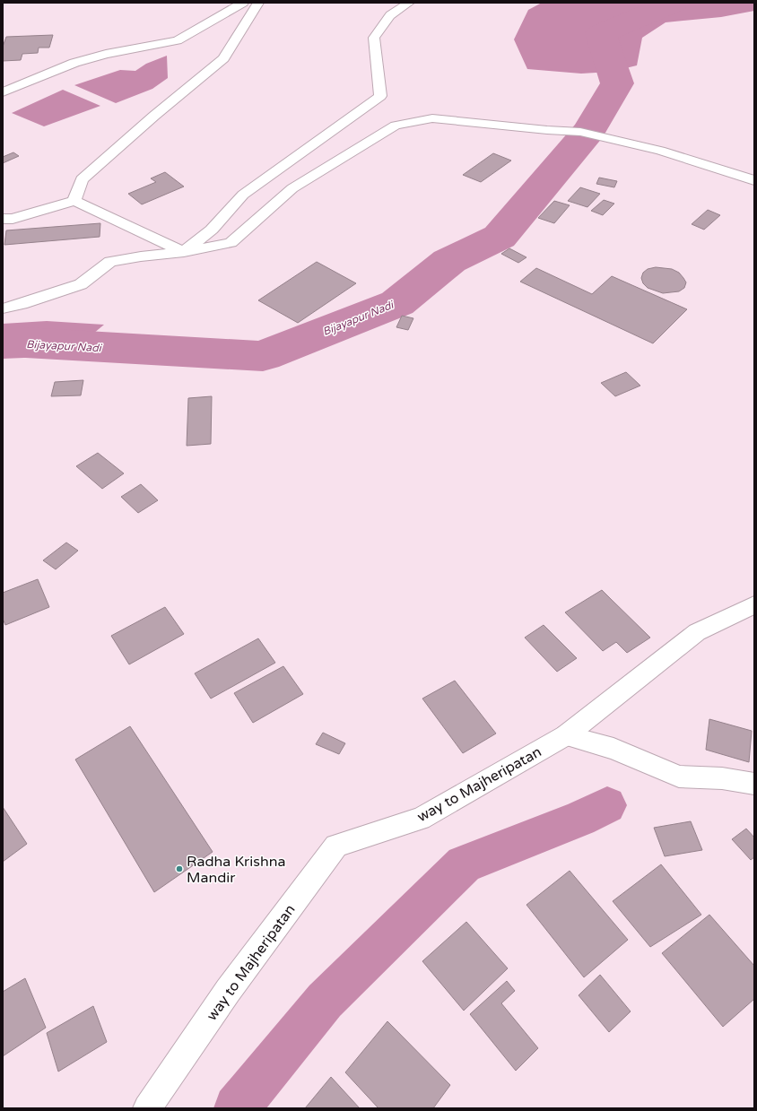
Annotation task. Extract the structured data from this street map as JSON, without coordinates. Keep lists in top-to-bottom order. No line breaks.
{"streets":{"street":["way to Majheripatan"]},"water":["Bijayapur Nadi"],"places":["Radha Krishna Mandir"]}
